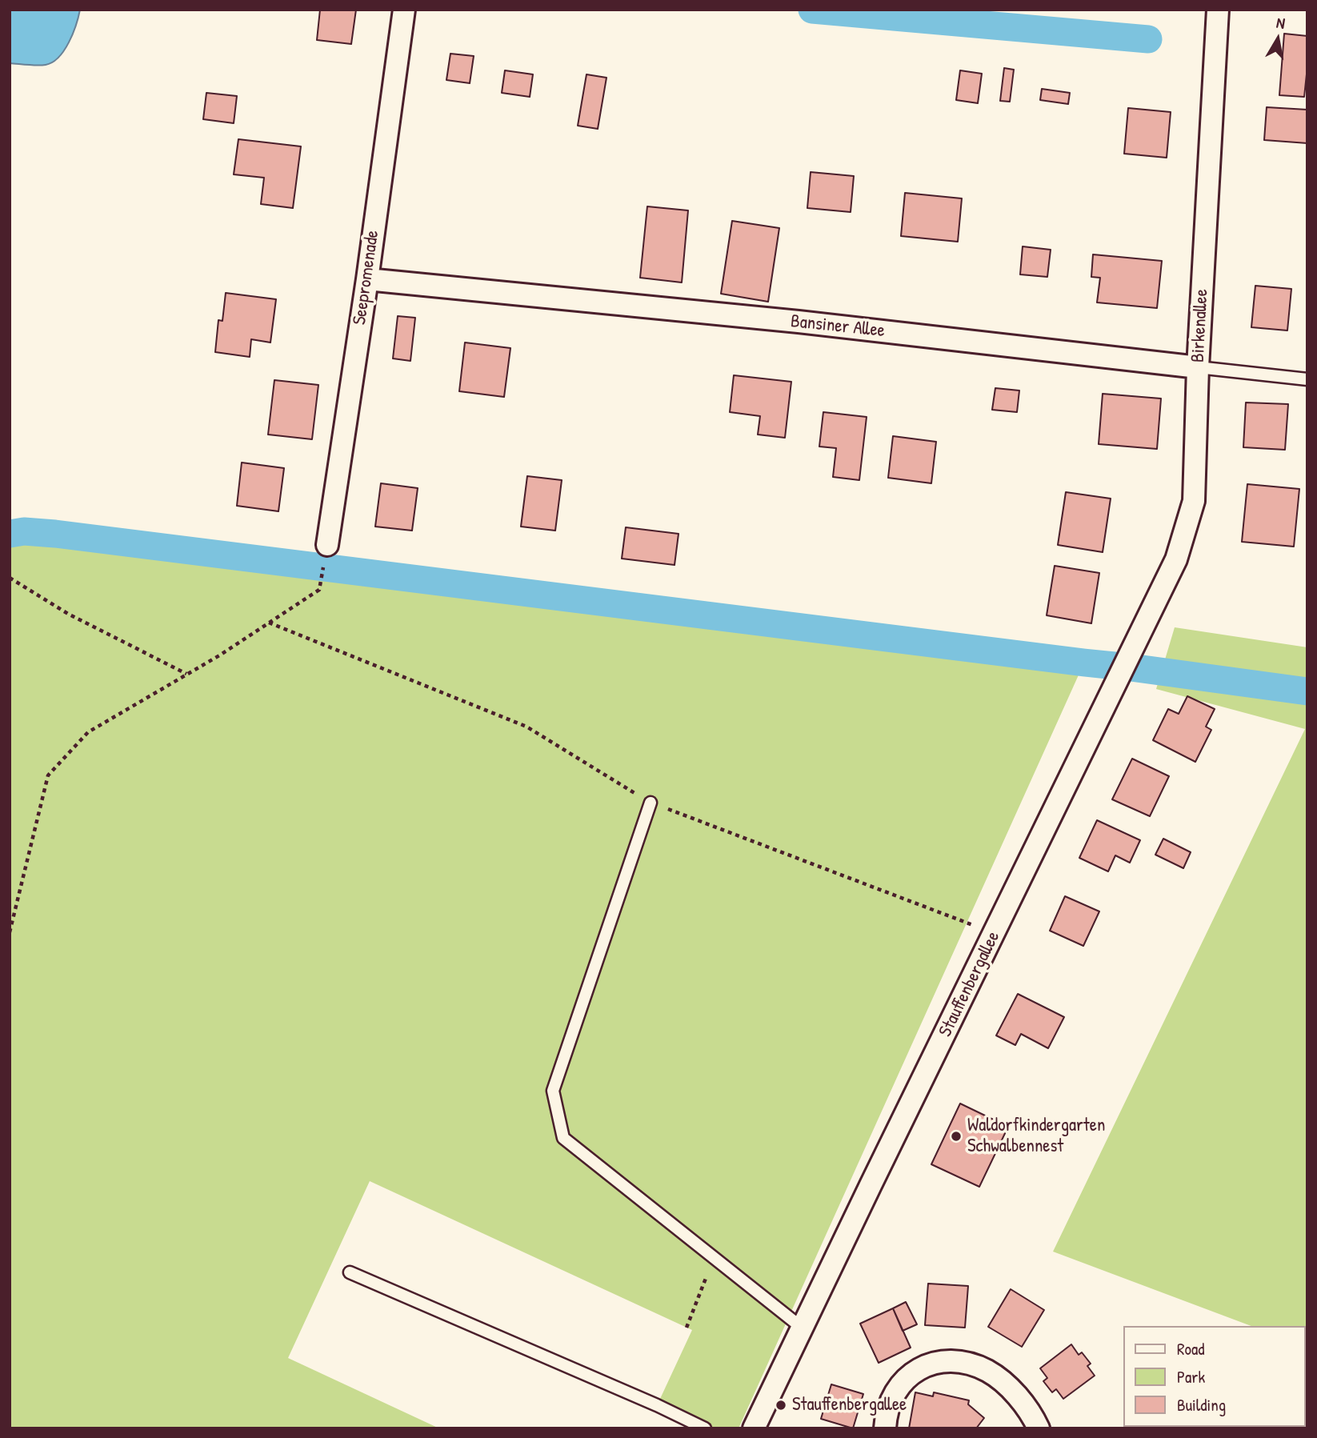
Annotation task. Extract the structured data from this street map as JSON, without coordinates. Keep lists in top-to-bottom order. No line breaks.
{"streets":{"street":["Seepromenade","Birkenallee","Bansiner Allee","Stauffenbergallee"]},"crossings":[["Seepromenade","Bansiner Allee"],["Birkenallee","Bansiner Allee"],["Birkenallee","Stauffenbergallee"]],"places":["Waldorfkindergarten Schwalbennest","Stauffenbergallee"],"legend":["Road","Park","Building"],"north":"top"}
